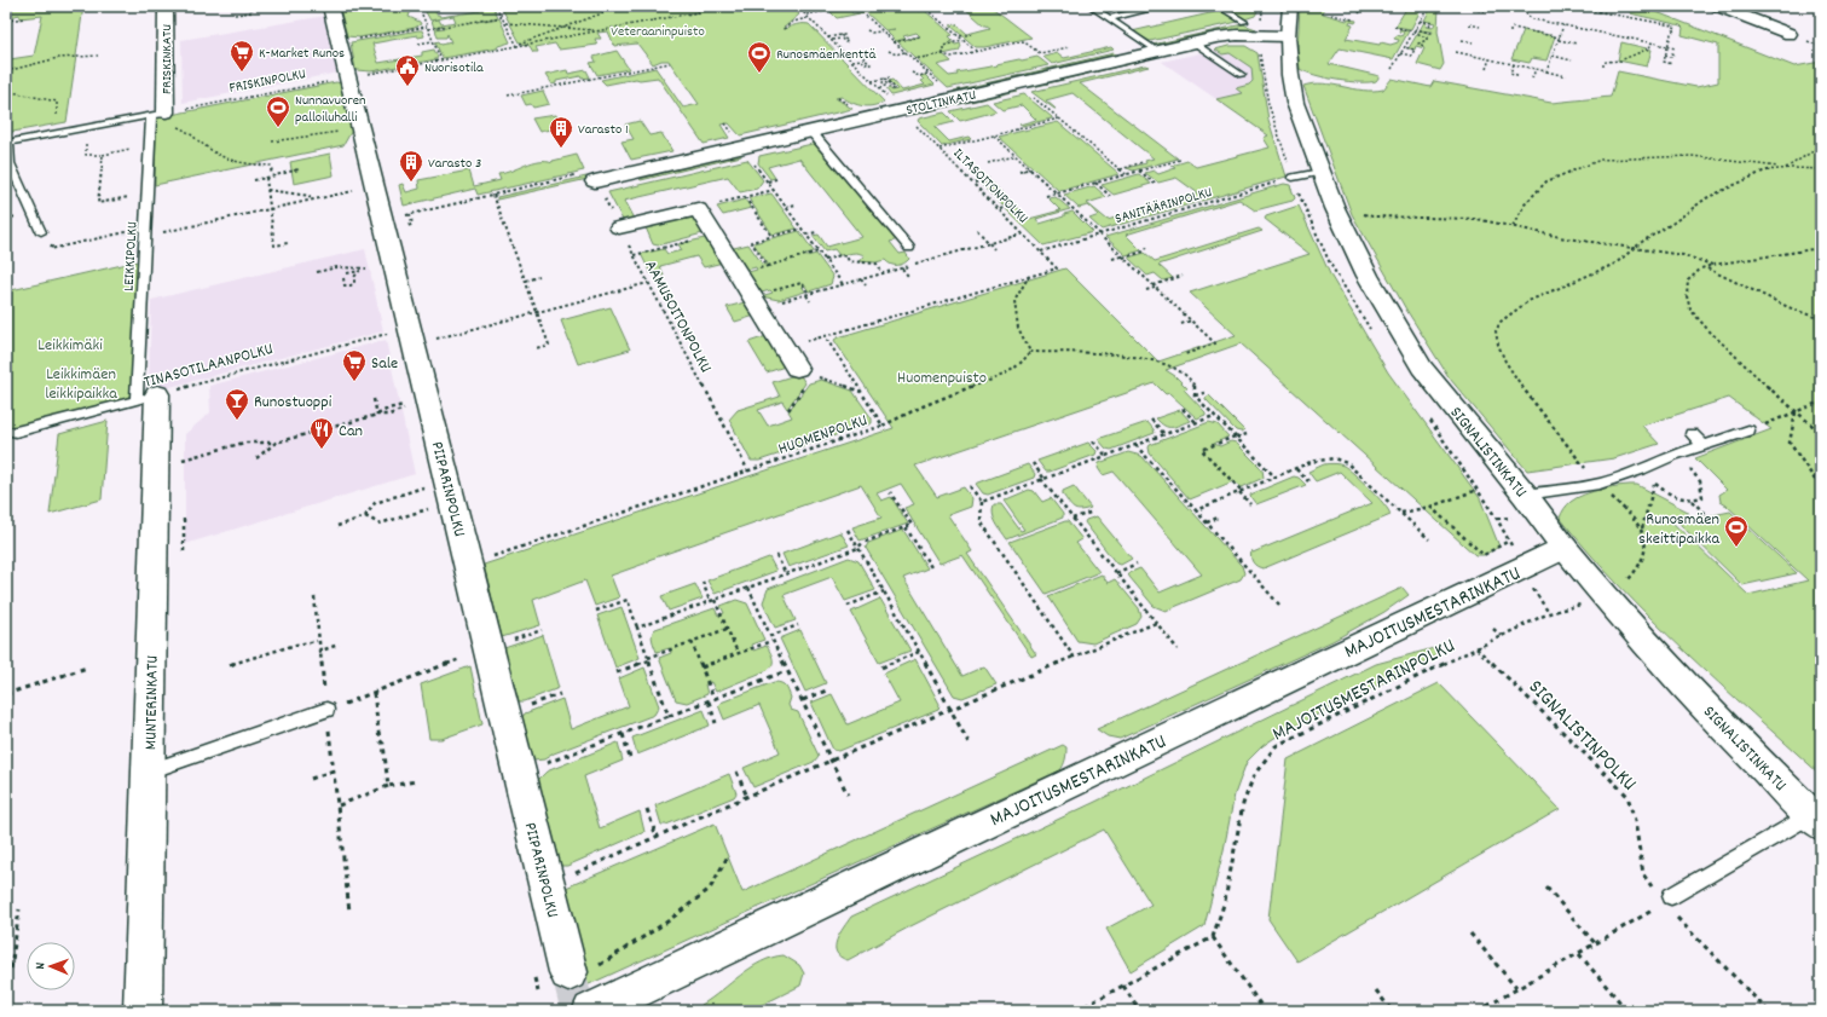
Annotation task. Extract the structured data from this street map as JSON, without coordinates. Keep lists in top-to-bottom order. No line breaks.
{"streets":{"street":["FRISKINKATU","STOLTINKATU","SIGNALISTINKATU","PIIPARINPOLKU","MAJOITUSMESTARINKATU","MUNTERINKATU"],"lane":["LEIKKIPOLKU","TINASOTILAANPOLKU"],"path":["FRISKINPOLKU","ILTASOITONPOLKU","SANITÄÄRINPOLKU","AAMUSOITONPOLKU","HUOMENPOLKU","MAJOITUSMESTARINPOLKU","SIGNALISTINPOLKU"]},"crossings":[["FRISKINKATU","FRISKINPOLKU"],["FRISKINKATU","LEIKKIPOLKU"],["FRISKINPOLKU","LEIKKIPOLKU"],["FRISKINPOLKU","PIIPARINPOLKU"],["STOLTINKATU","AAMUSOITONPOLKU"],["STOLTINKATU","SIGNALISTINKATU"],["ILTASOITONPOLKU","SANITÄÄRINPOLKU"],["ILTASOITONPOLKU","HUOMENPOLKU"],["LEIKKIPOLKU","TINASOTILAANPOLKU"],["LEIKKIPOLKU","MUNTERINKATU"],["AAMUSOITONPOLKU","TINASOTILAANPOLKU"],["AAMUSOITONPOLKU","HUOMENPOLKU"],["TINASOTILAANPOLKU","PIIPARINPOLKU"],["TINASOTILAANPOLKU","MUNTERINKATU"],["HUOMENPOLKU","PIIPARINPOLKU"],["SIGNALISTINKATU","MAJOITUSMESTARINKATU"],["SIGNALISTINKATU","MAJOITUSMESTARINPOLKU"],["MAJOITUSMESTARINPOLKU","SIGNALISTINPOLKU"]],"parks":["Veteraaninpuisto","Leikkimäki","Leikkimäen leikkipaikka","Huomenpuisto"],"places":{"supermarket":["K-Market Runos","Sale"],"sports":["Runosmäenkenttä","Nunnavuoren palloiluhalli","Runosmäen skeittipaikka"],"public building":["Nuorisotila"],"building":["Varasto 1","Varasto 3"],"bar":["Runostuoppi"],"restaurant":["Can"]},"north":"left"}
